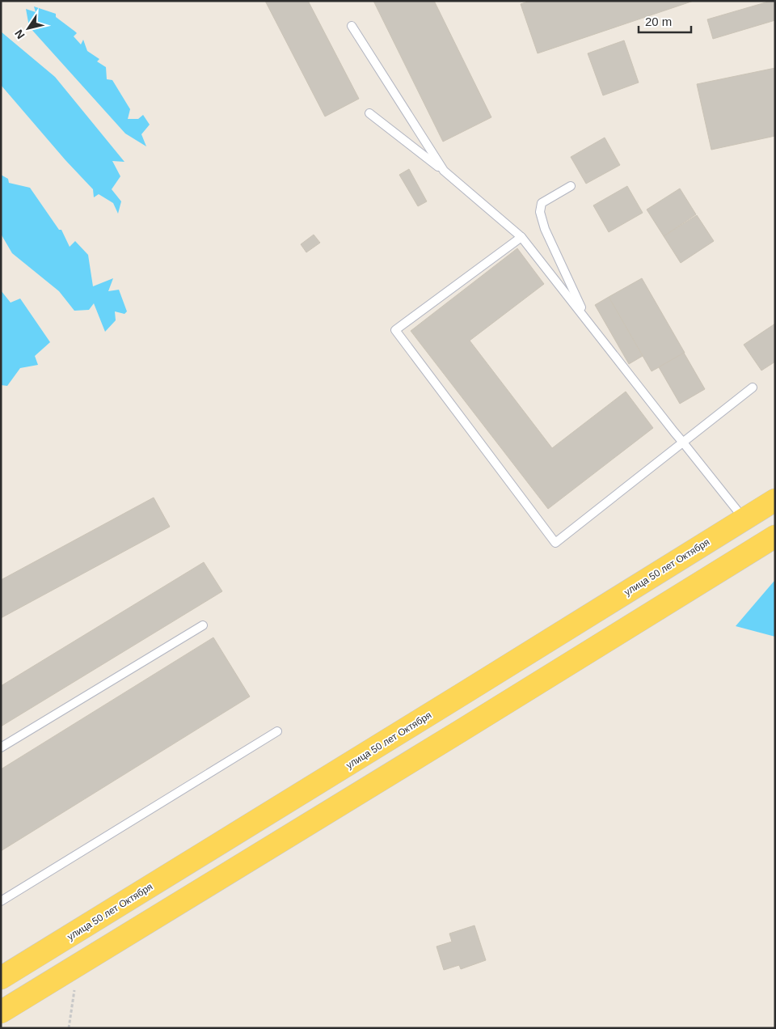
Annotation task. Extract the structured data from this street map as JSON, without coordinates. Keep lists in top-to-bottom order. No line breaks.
{"streets":{"main road":["улица 50 лет Октября"]},"scale_bar":"20 m","north":"bottom left"}
